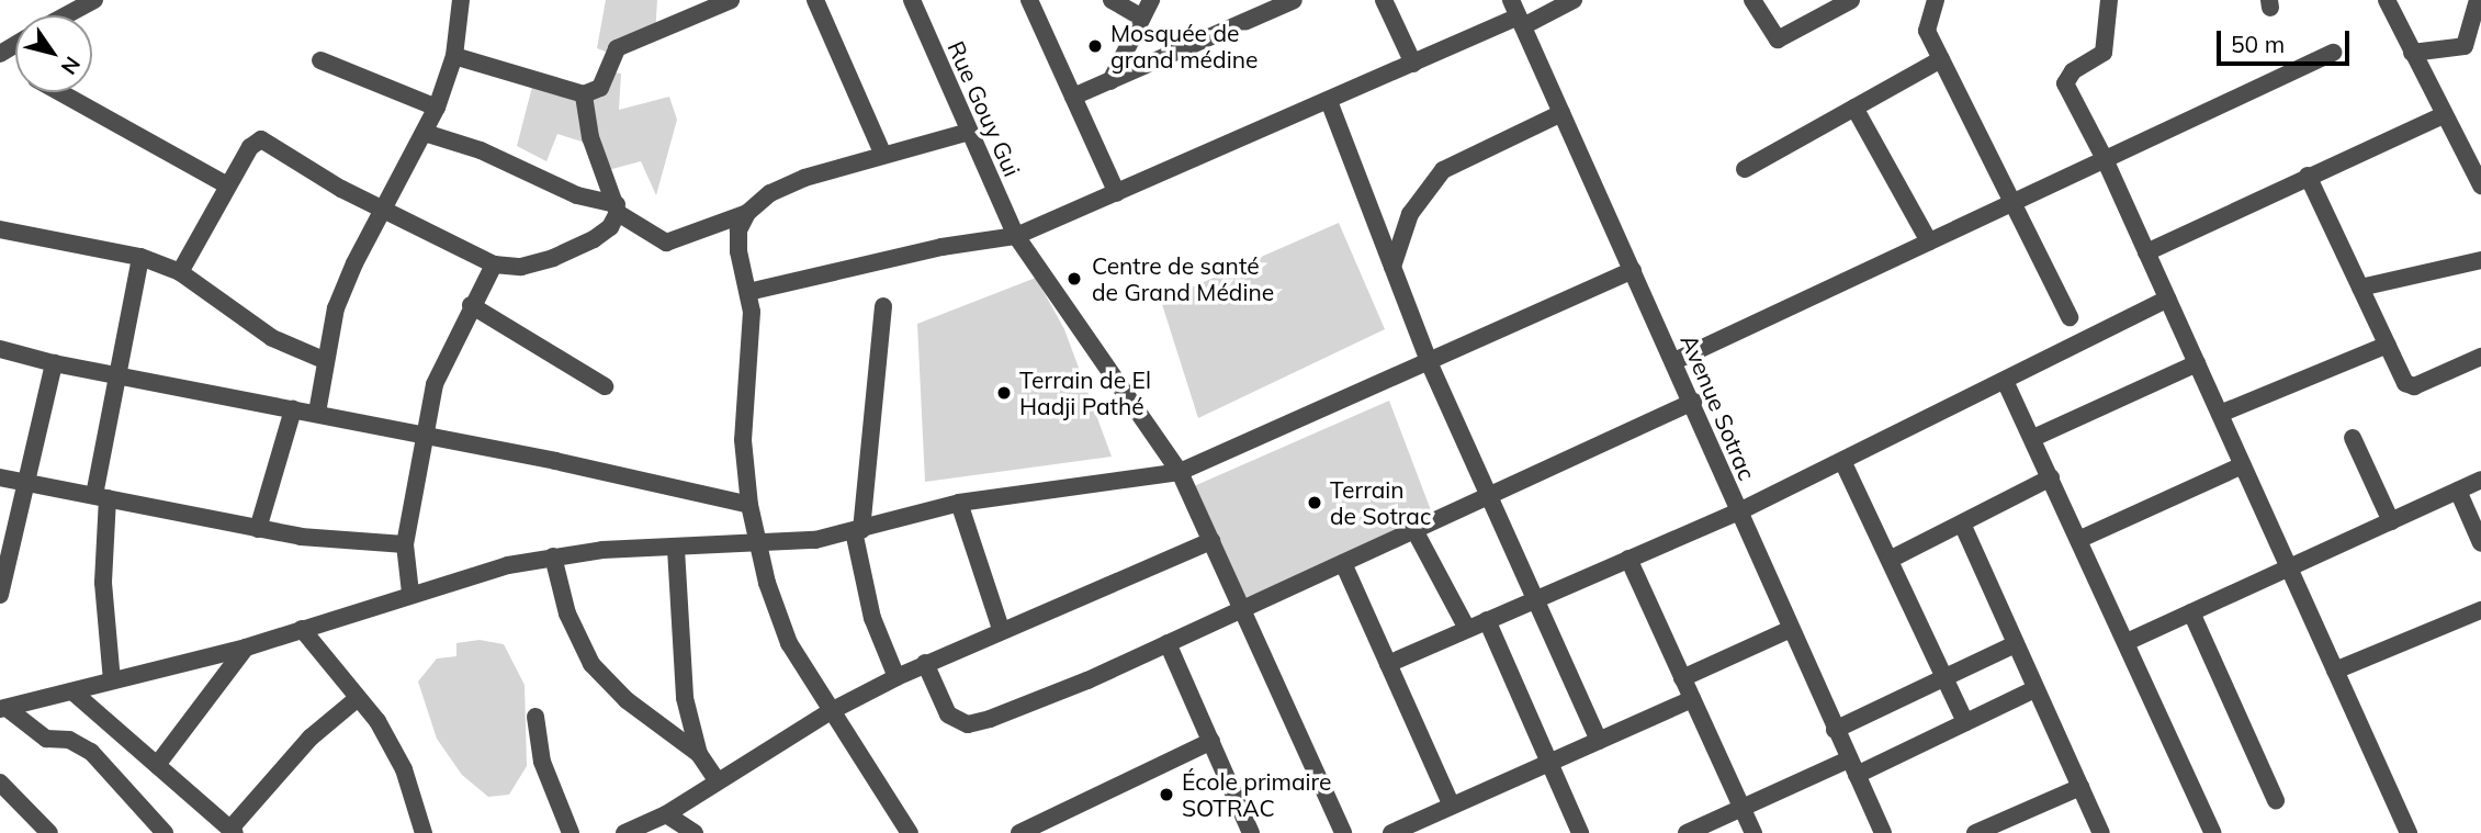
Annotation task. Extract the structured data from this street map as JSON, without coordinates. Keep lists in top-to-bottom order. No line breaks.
{"streets":{"street":["Rue Gouy Gui","Avenue Sotrac"]},"places":["Mosquée de grand médine","Centre de santé de Grand Médine","Terrain de El Hadji Pathé","Terrain de Sotrac","École primaire SOTRAC"],"scale_bar":"50 m","north":"bottom right"}
